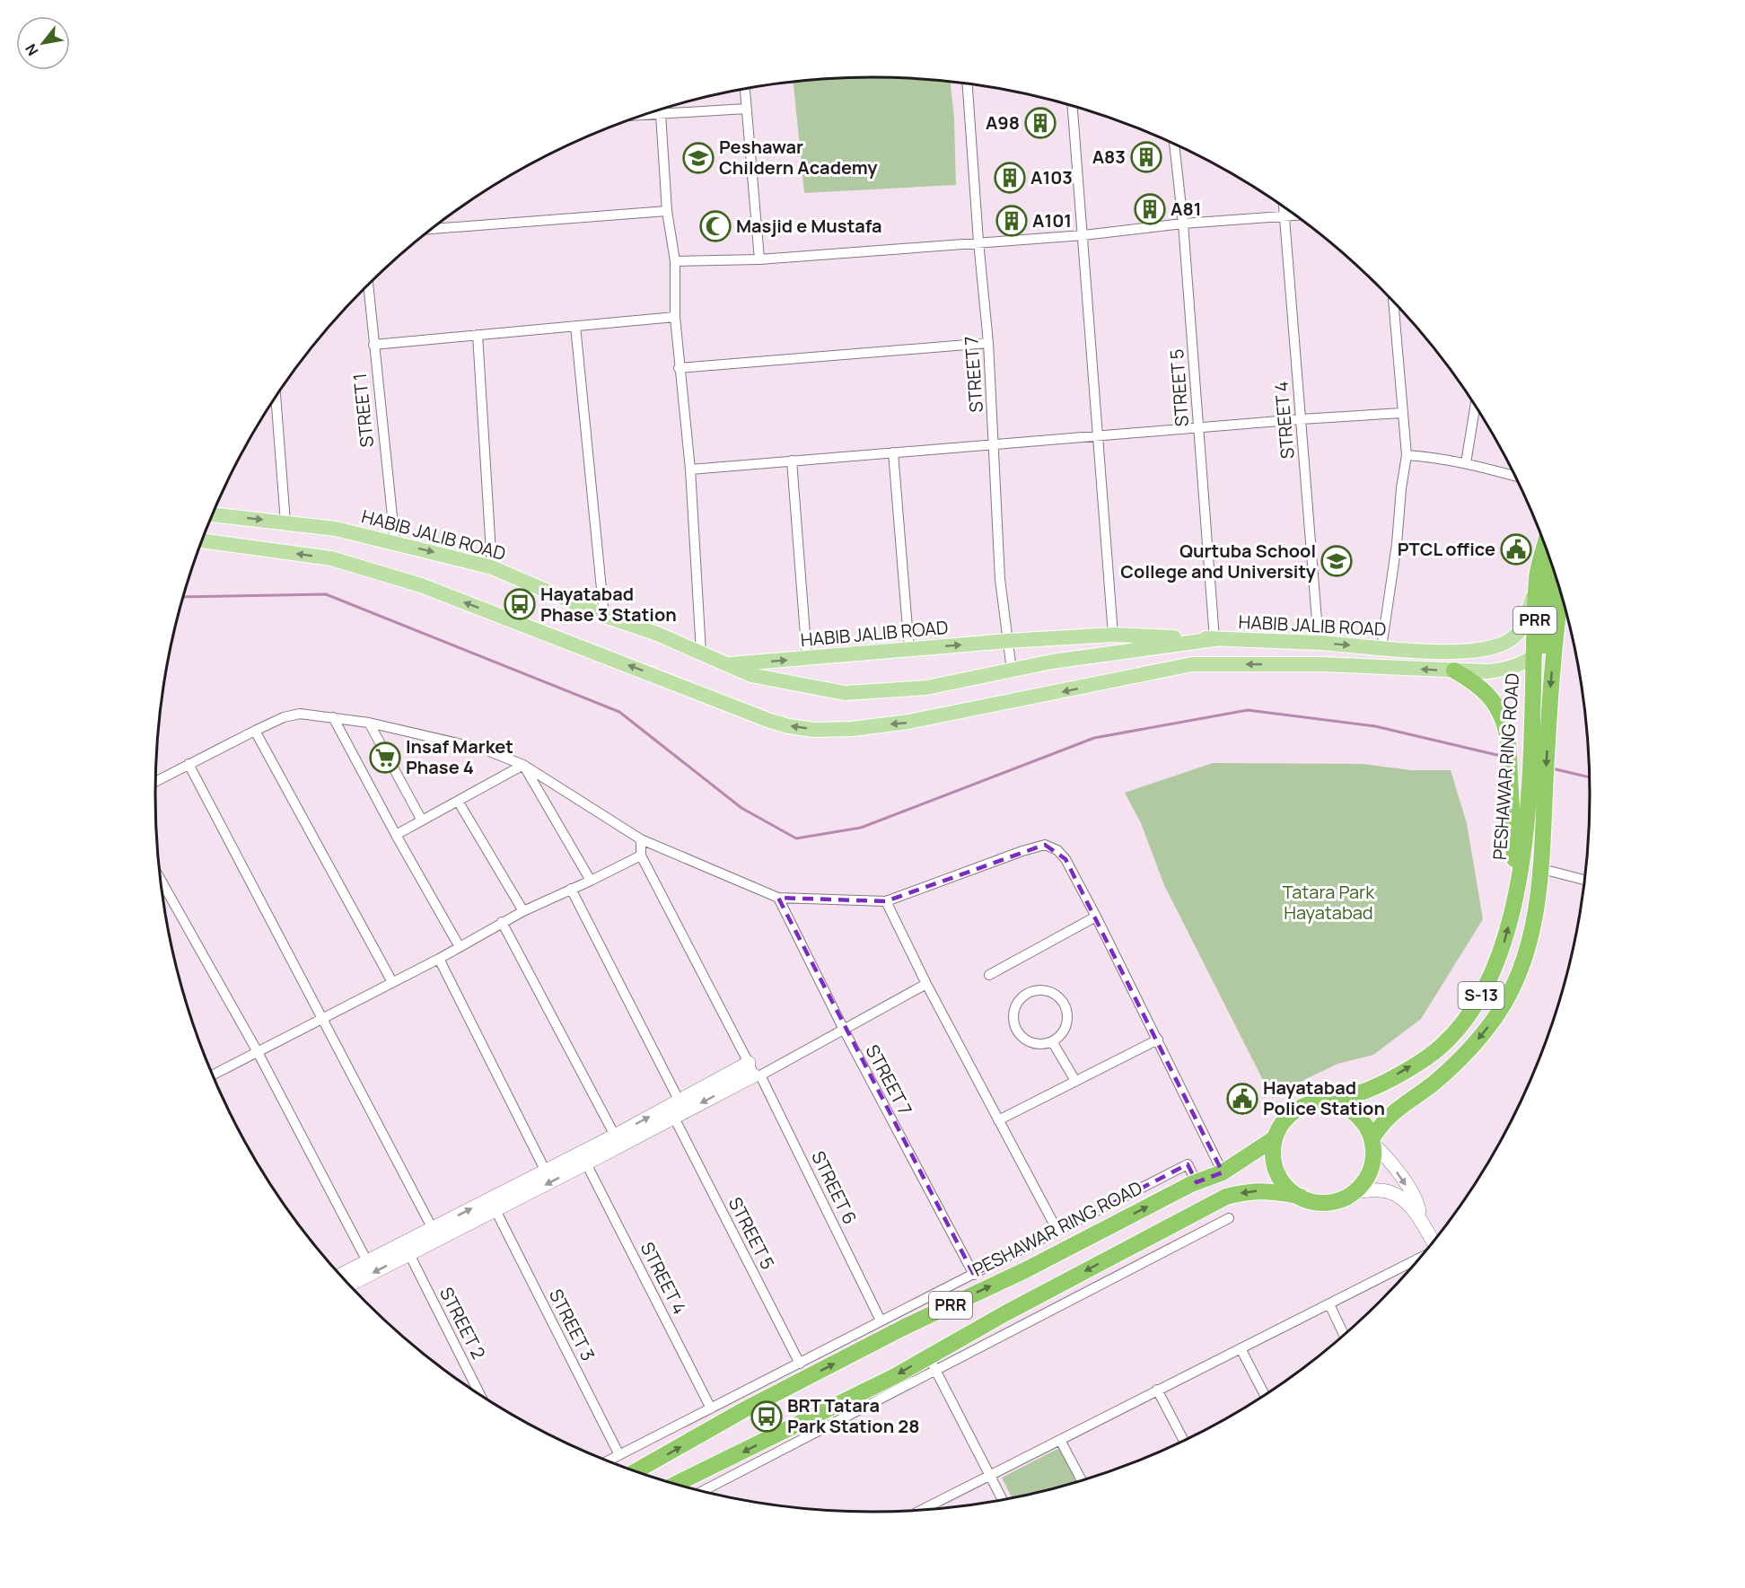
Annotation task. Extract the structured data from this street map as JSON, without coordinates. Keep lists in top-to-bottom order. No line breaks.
{"streets":{"highway":["PRR","PESHAWAR RING ROAD","S-13"],"main road":["HABIB JALIB ROAD"],"street":["STREET 7","STREET 5","STREET 1","STREET 4","STREET 6","STREET 2","STREET 3"]},"crossings":[["STREET 7","HABIB JALIB ROAD"],["STREET 5","HABIB JALIB ROAD"],["STREET 1","HABIB JALIB ROAD"],["STREET 4","HABIB JALIB ROAD"],["HABIB JALIB ROAD","PESHAWAR RING ROAD"],["PRR","PESHAWAR RING ROAD"]],"parks":["Tatara Park Hayatabad"],"places":{"building":["A98","A83","A103","A81","A101"],"school or university":["Peshawar Childern Academy","Qurtuba School College and University"],"mosque":["Masjid e Mustafa"],"public building":["PTCL office","Hayatabad Police Station"],"bus stop":["Hayatabad Phase 3 Station","BRT Tatara Park Station 28"],"supermarket":["Insaf Market Phase 4"]},"north":"bottom left"}
